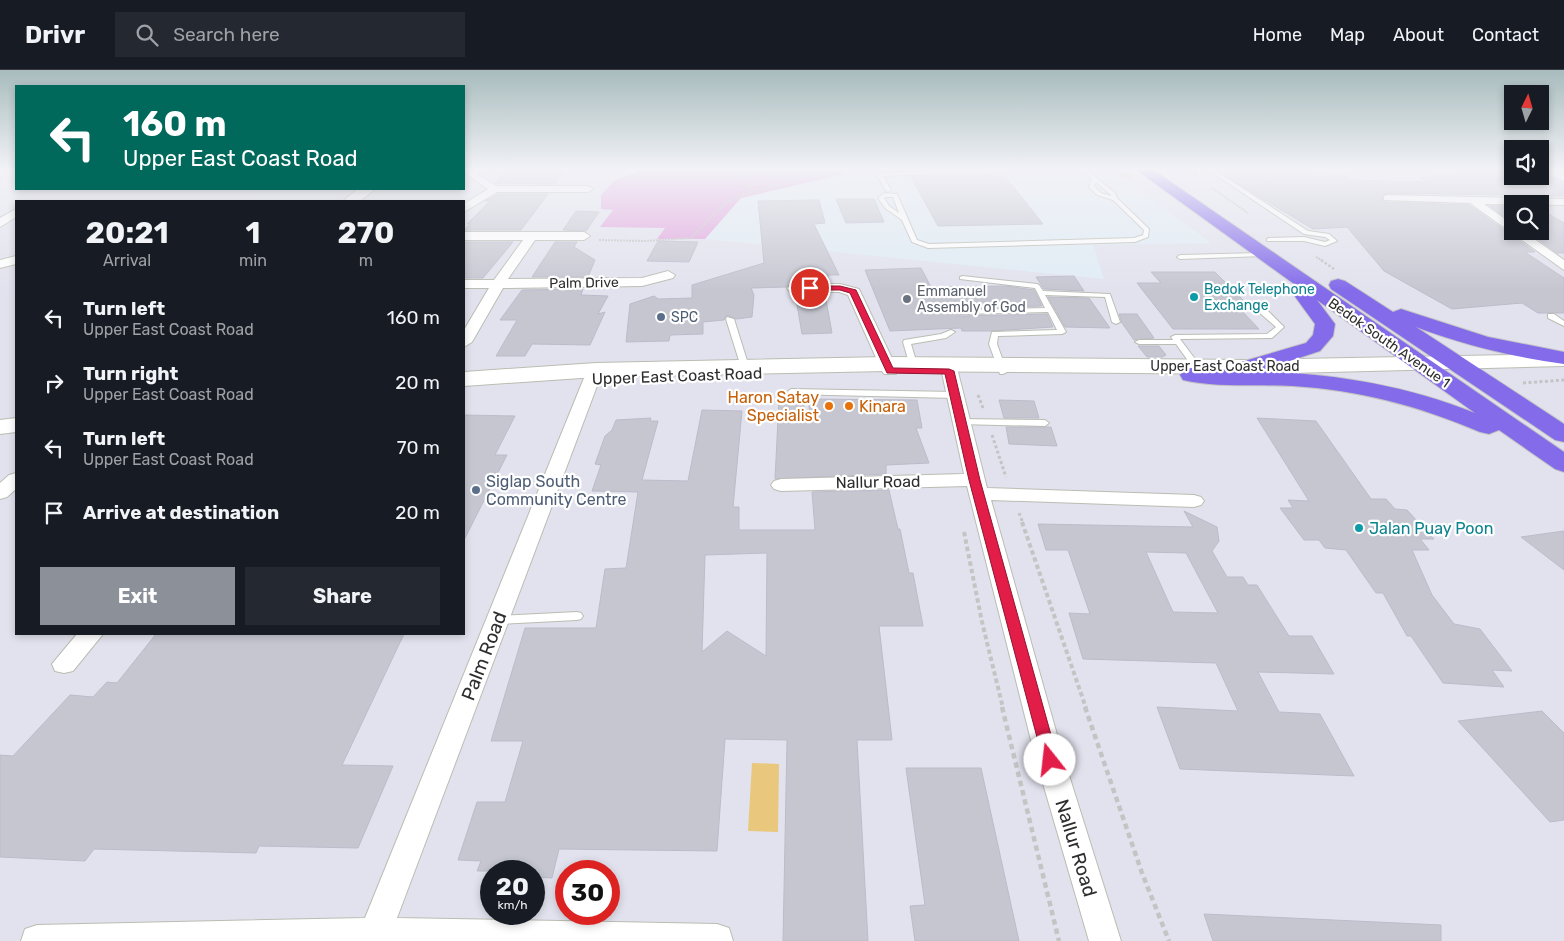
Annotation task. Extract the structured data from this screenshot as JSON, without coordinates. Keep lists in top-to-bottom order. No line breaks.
{"streets":{"main road":["Bedok South Avenue 1","Upper East Coast Road"],"street":["Palm Drive","Nallur Road","Palm Road"]},"crossings":[["Bedok South Avenue 1","Upper East Coast Road"],["Upper East Coast Road","Nallur Road"],["Upper East Coast Road","Palm Road"]],"places":["Bedok Telephone Exchange","Emmanuel Assembly of God","SPC","Haron Satay Specialist","Kinara","Siglap South Community Centre","Jalan Puay Poon"],"north":"top","page":{"header":"Drivr","search":"Search here","nav":["Home","Map","About","Contact"],"turn":["160 m","Upper East Coast Road"],"eta":["20:21","Arrival","1","min","270","m"],"list":[{"name":"Turn left","note":"Upper East Coast Road","value":"160 m"},{"name":"Turn right","note":"Upper East Coast Road","value":"20 m"},{"name":"Turn left","note":"Upper East Coast Road","value":"70 m"},{"name":"Arrive at destination","value":"20 m"}],"buttons":["Exit","Share"],"speed":"20 km/h","limit":"30"}}
